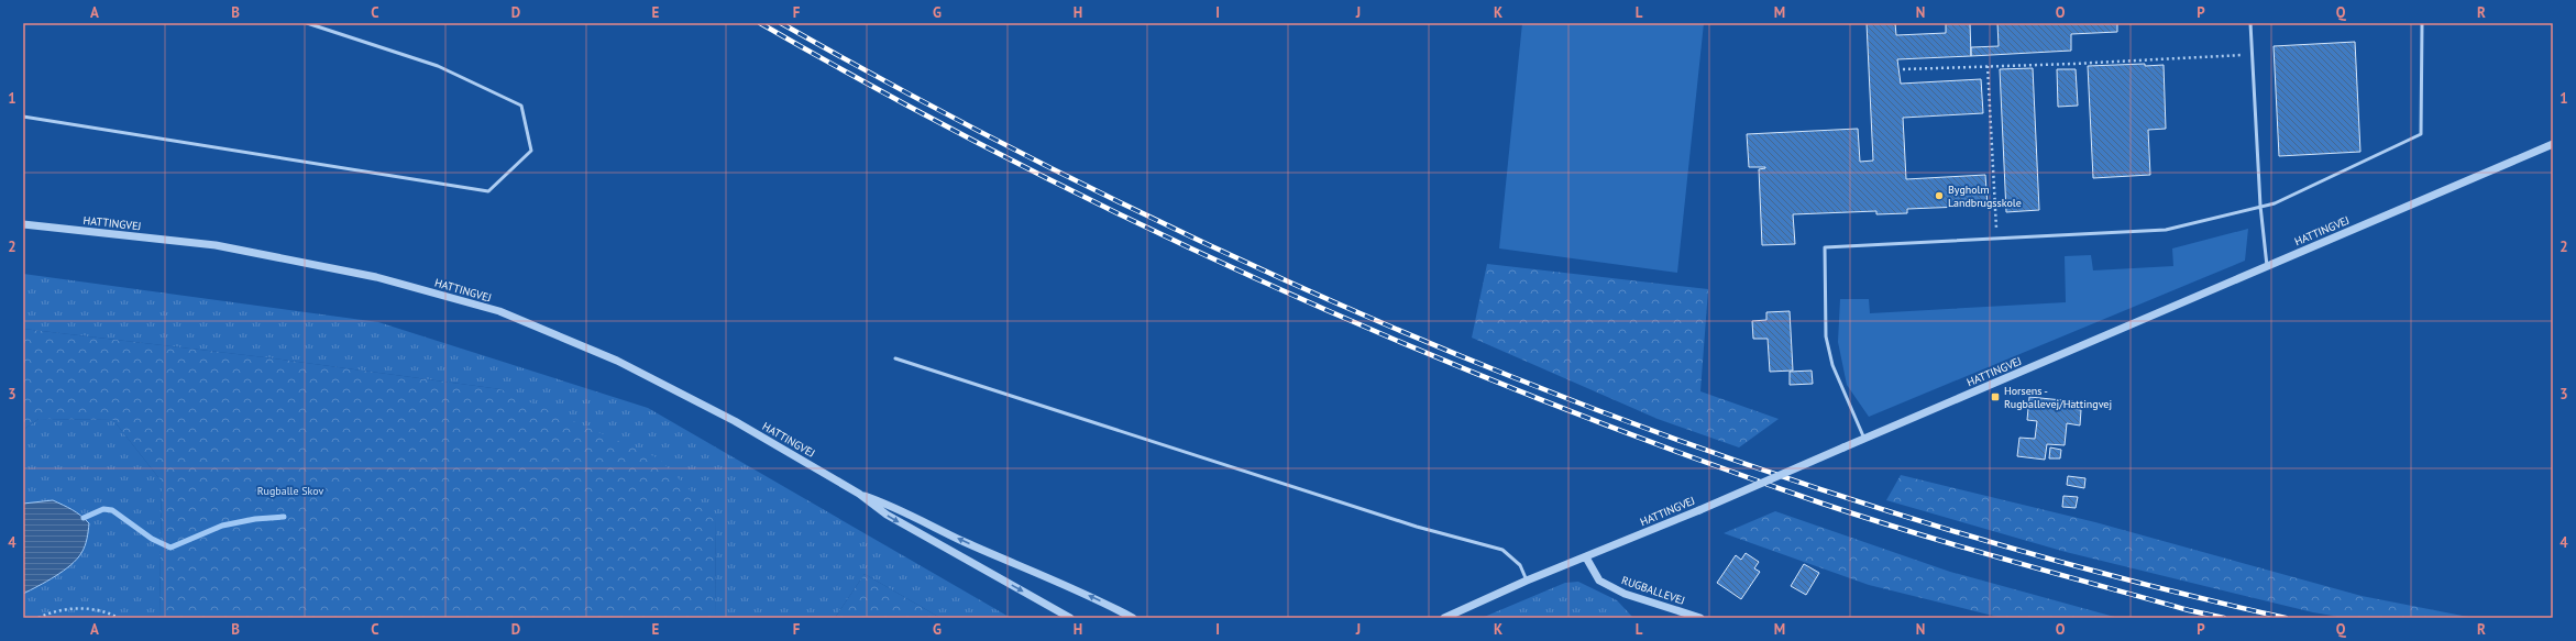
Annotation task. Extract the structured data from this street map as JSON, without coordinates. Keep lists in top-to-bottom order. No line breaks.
{"streets":{"street":["HATTINGVEJ","RUGBALLEVEJ"]},"crossings":[["HATTINGVEJ","RUGBALLEVEJ"]],"parks":["Rugballe Skov"],"places":{"other":["Bygholm Landbrugsskole"],"transit":["Horsens - Rugballevej/Hattingvej"]},"grid":{"columns":["A","B","C","D","E","F","G","H","I","J","K","L","M","N","O","P","Q","R"],"rows":["1","2","3","4"]}}
